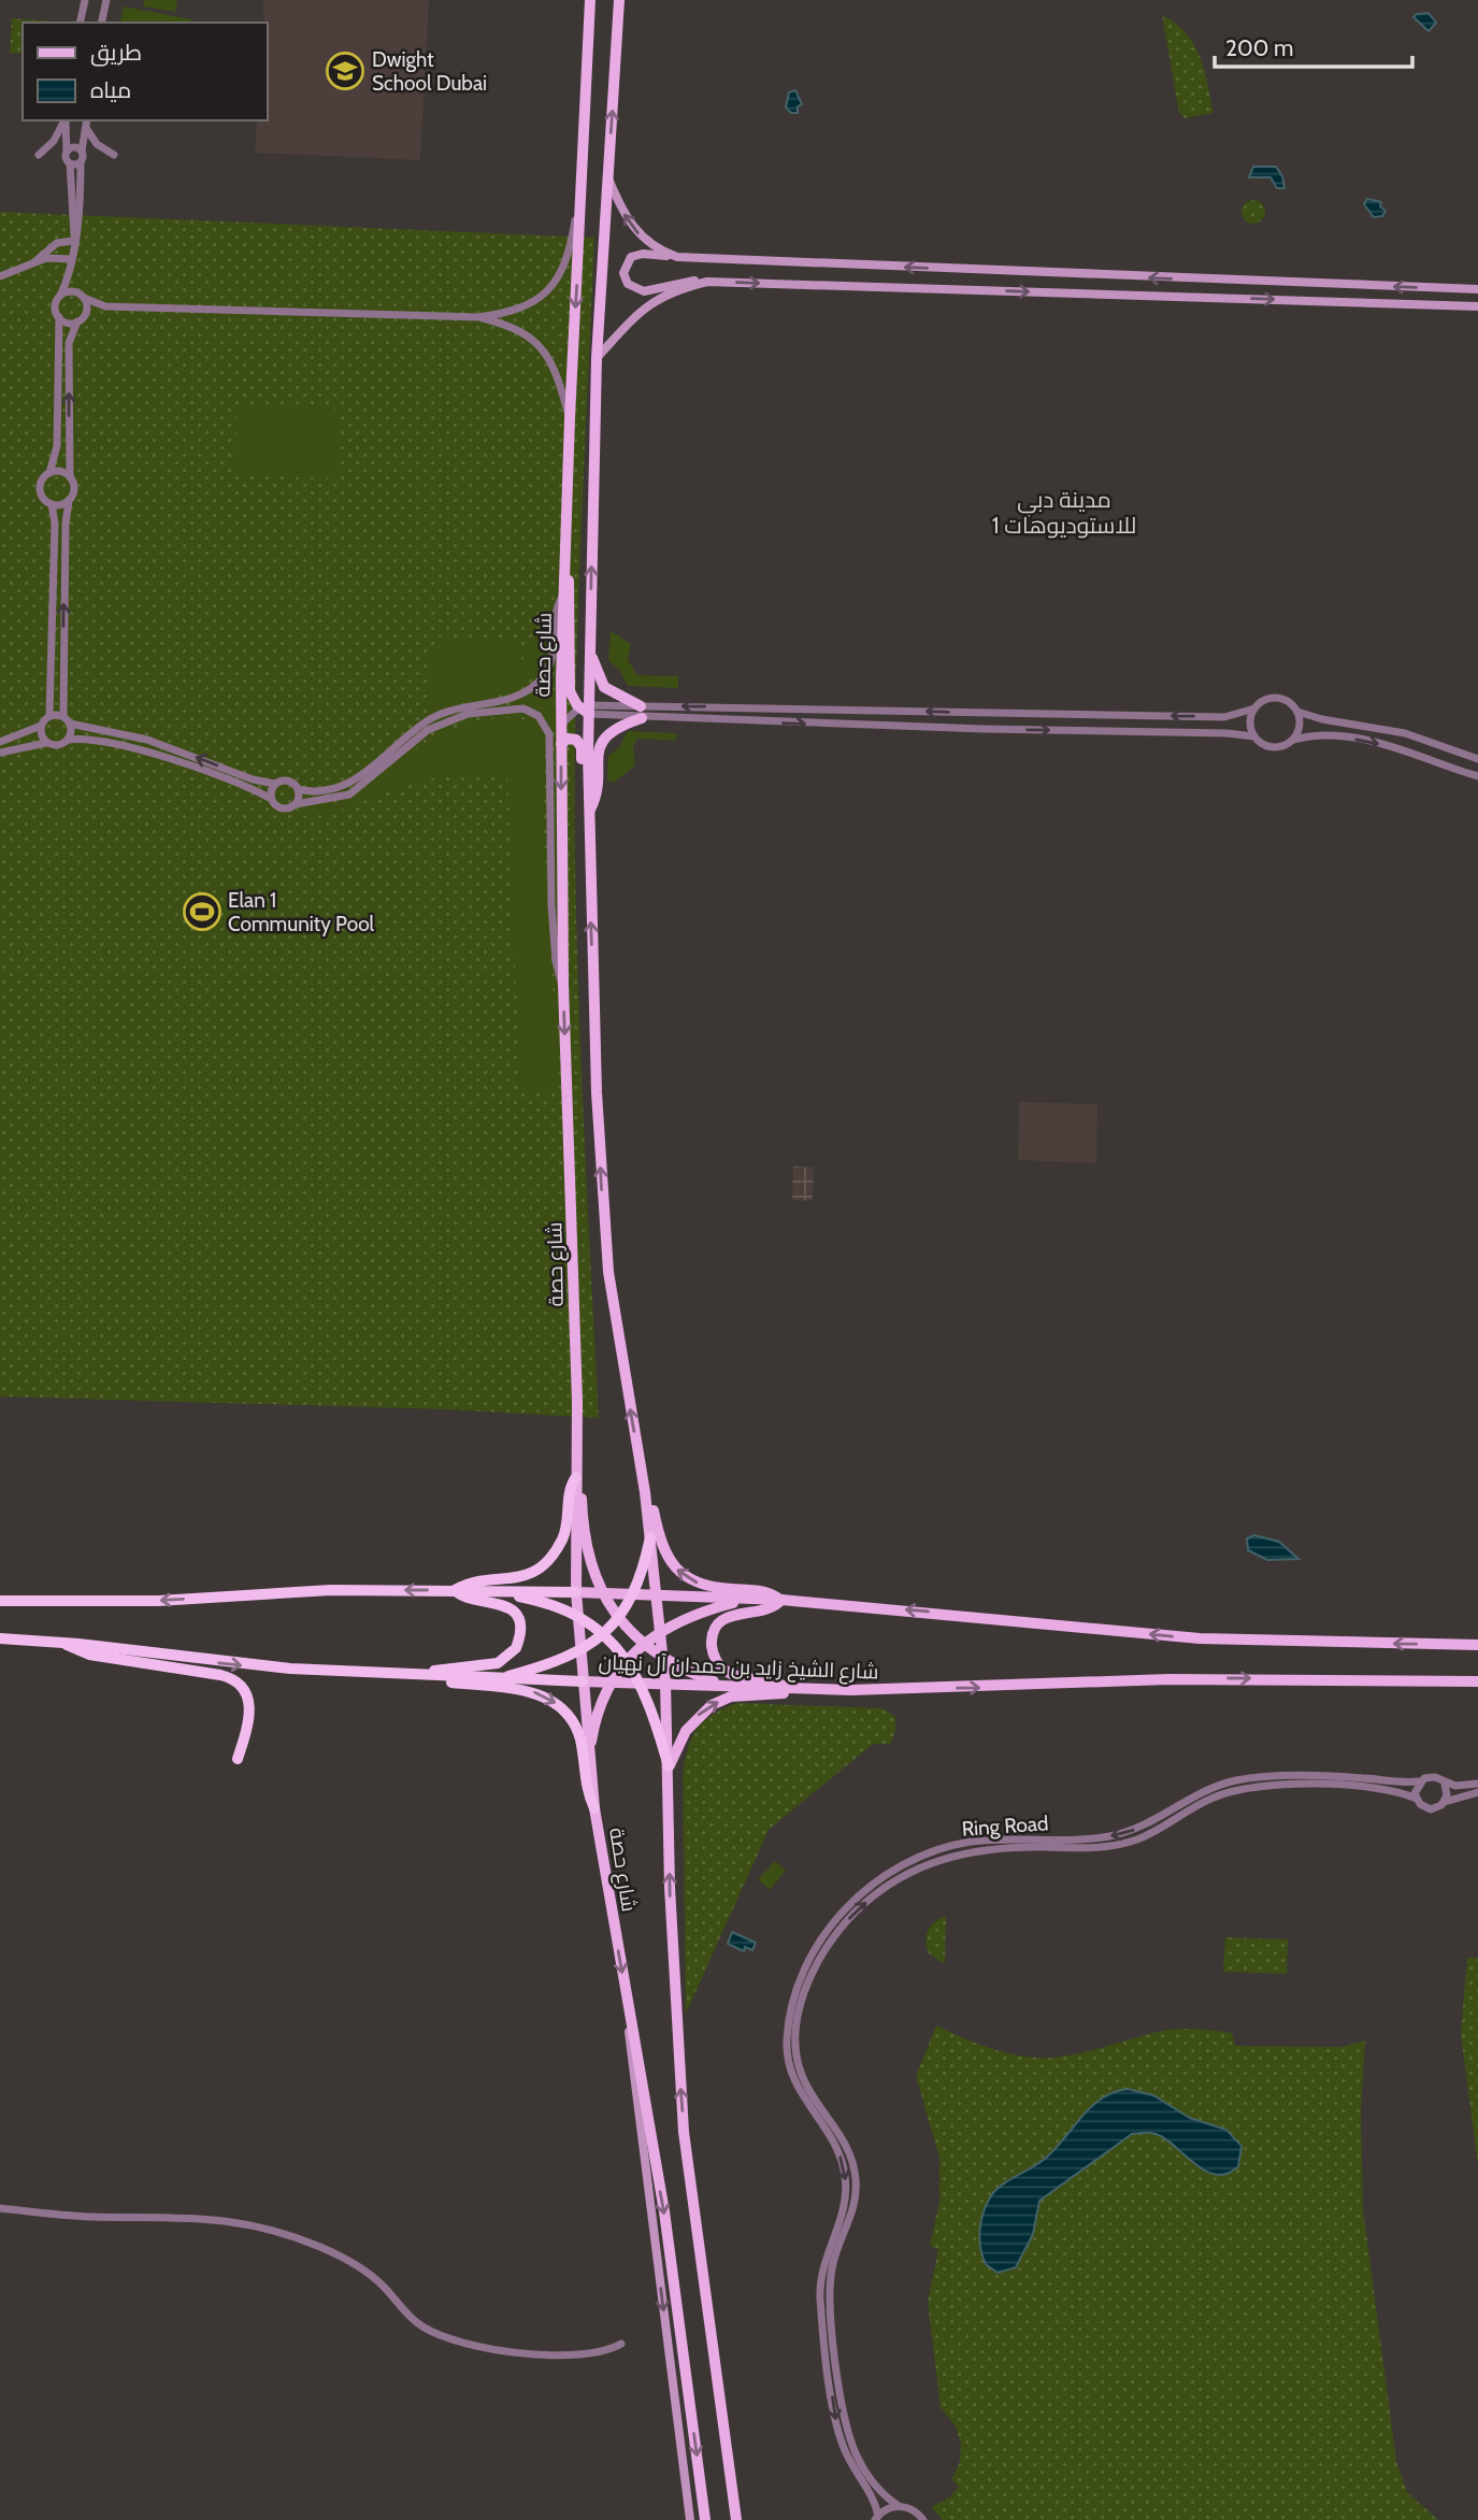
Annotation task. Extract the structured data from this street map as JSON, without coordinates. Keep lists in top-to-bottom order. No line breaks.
{"streets":{"highway":["شارع الشيخ زايد بن حمدان آل نهيان"],"main road":["شارع حصة"],"street":["Ring Road"]},"crossings":[["شارع حصة","شارع الشيخ زايد بن حمدان آل نهيان"]],"districts":["مدينة دبي للاستوديوهات 1"],"places":{"school or university":["Dwight School Dubai"],"sports":["Elan 1 Community Pool"]},"legend":["طريق","مياه"],"scale_bar":"200 m"}
